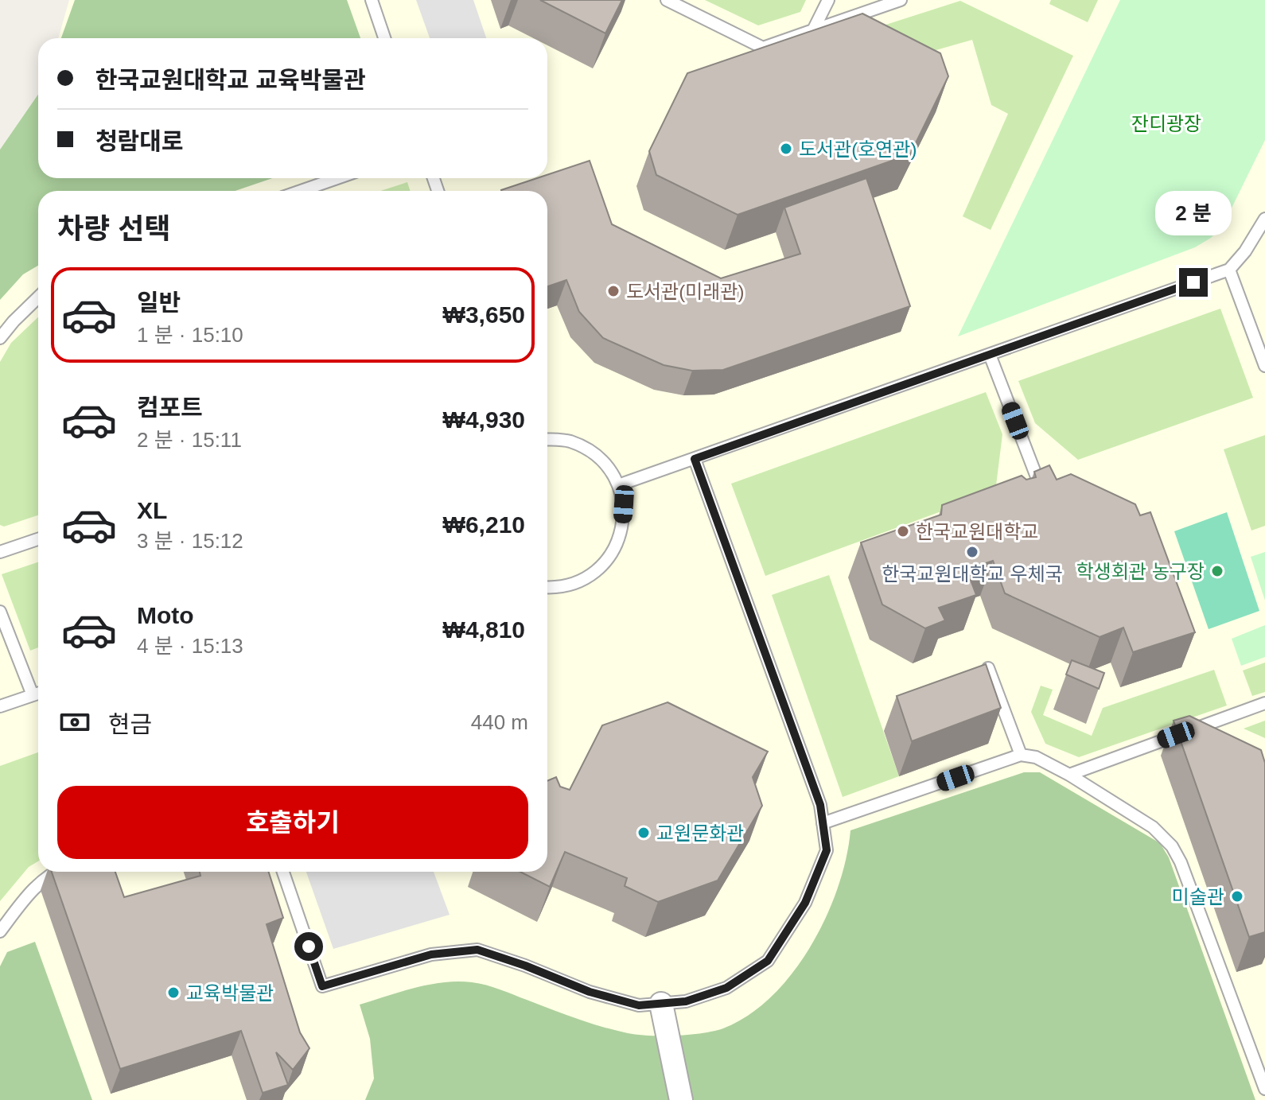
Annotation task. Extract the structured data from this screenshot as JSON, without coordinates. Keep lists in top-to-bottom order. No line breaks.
{"parks":["잔디광장"],"places":["도서관(호연관)","도서관(미래관)","한국교원대학교","한국교원대학교 우체국","학생회관 농구장","교원문화관","미술관","교육박물관"],"page":{"banner":["한국교원대학교 교육박물관","청람대로"],"bubble":"2 분","heading":"차량 선택","list":[{"name":"일반","note":"1 분 · 15:10","value":"₩3,650"},{"name":"컴포트","note":"2 분 · 15:11","value":"₩4,930"},{"name":"XL","note":"3 분 · 15:12","value":"₩6,210"},{"name":"Moto","note":"4 분 · 15:13","value":"₩4,810"}],"pay":["현금","440 m"],"buttons":"호출하기"}}
